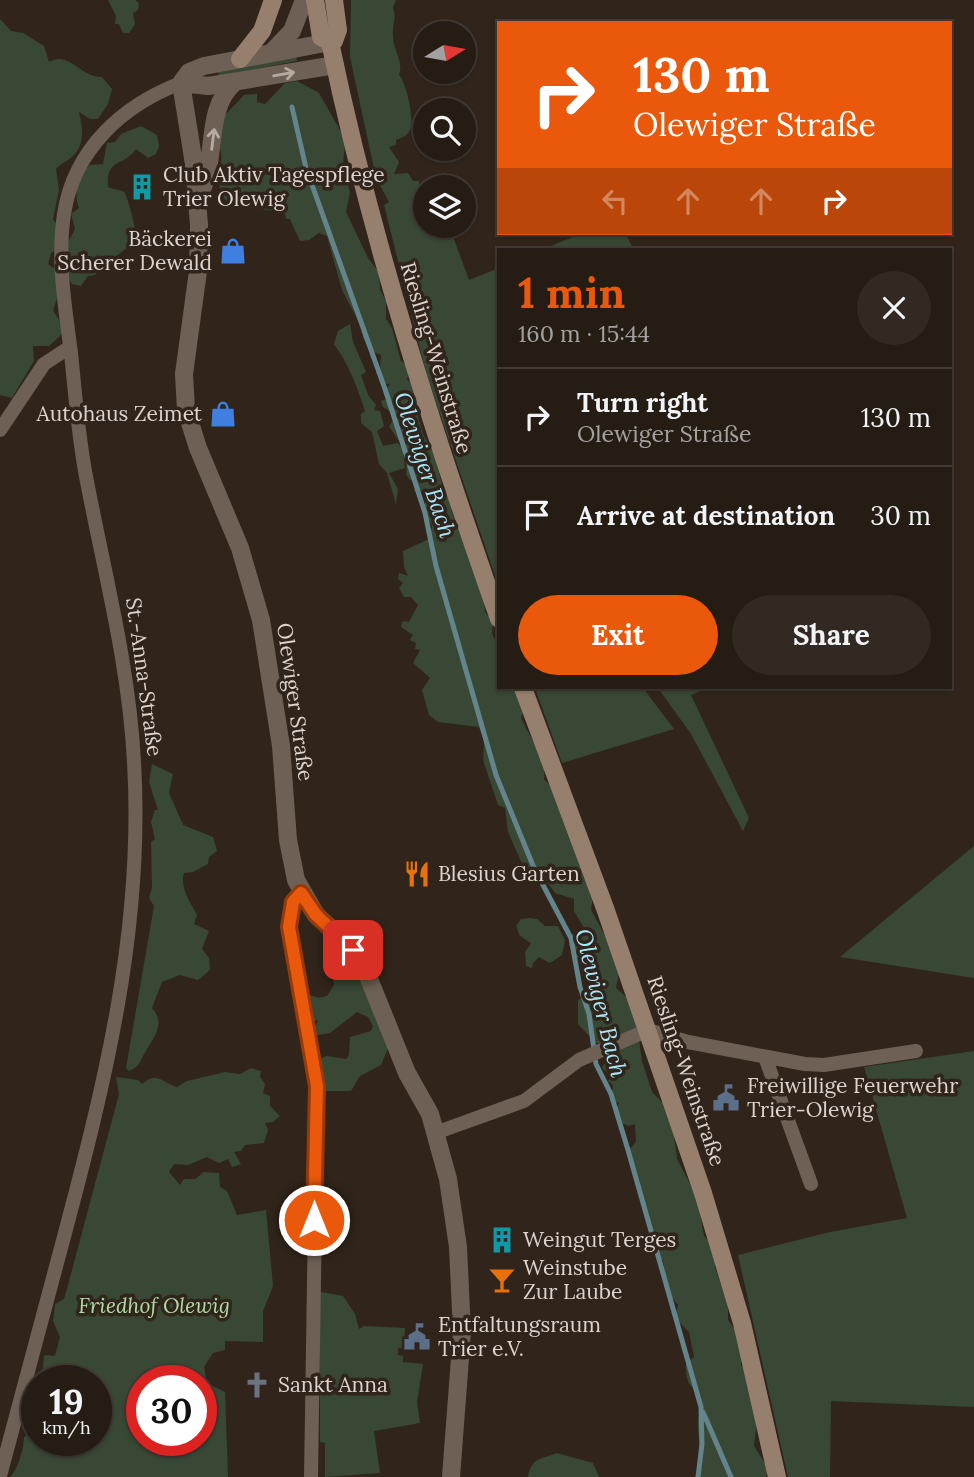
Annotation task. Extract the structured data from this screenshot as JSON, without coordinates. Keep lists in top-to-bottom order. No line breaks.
{"streets":{"main road":["Riesling-Weinstraße"],"street":["St.-Anna-Straße","Olewiger Straße"]},"crossings":[["St.-Anna-Straße","Olewiger Straße"]],"water":["Olewiger Bach"],"parks":["Friedhof Olewig"],"places":{"building":["Club Aktiv Tagespflege Trier Olewig","Weingut Terges"],"shop":["Bäckerei Scherer Dewald","Autohaus Zeimet"],"restaurant":["Blesius Garten"],"public building":["Freiwillige Feuerwehr Trier-Olewig","Entfaltungsraum Trier e.V."],"bar":["Weinstube Zur Laube"],"church":["Sankt Anna"]},"north":"right","page":{"turn":["130 m","Olewiger Straße"],"heading":["1 min","160 m · 15:44"],"list":[{"name":"Turn right","note":"Olewiger Straße","value":"130 m"},{"name":"Arrive at destination","value":"30 m"}],"buttons":["Exit","Share"],"speed":"19 km/h","limit":"30"}}
